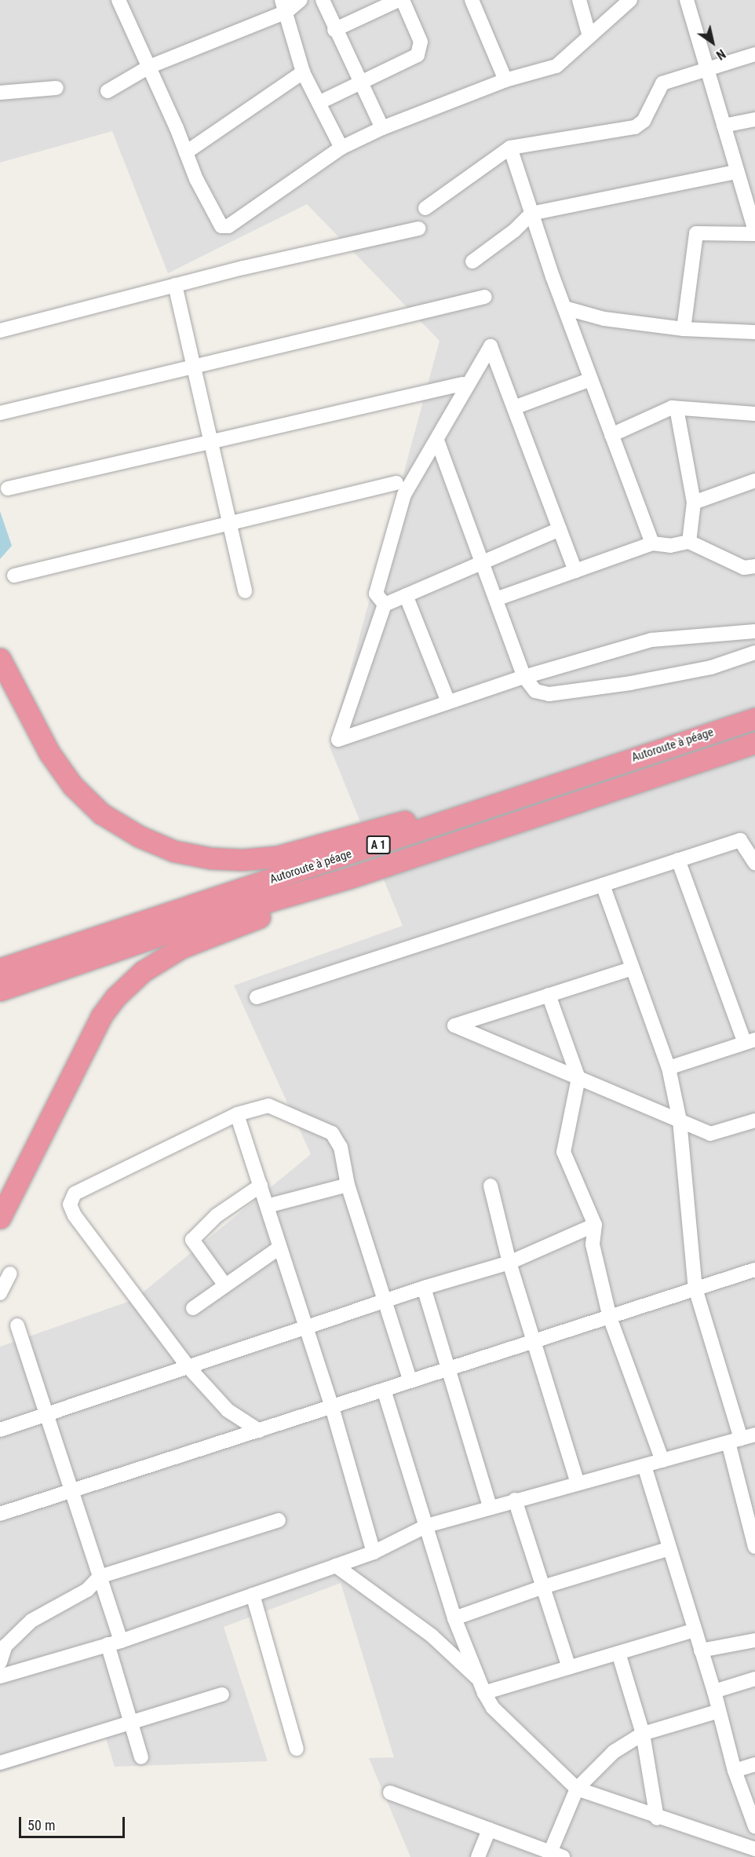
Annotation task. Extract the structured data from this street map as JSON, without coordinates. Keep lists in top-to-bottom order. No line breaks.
{"streets":{"highway":["Autoroute à péage","A 1"]},"scale_bar":"50 m","north":"bottom right"}
